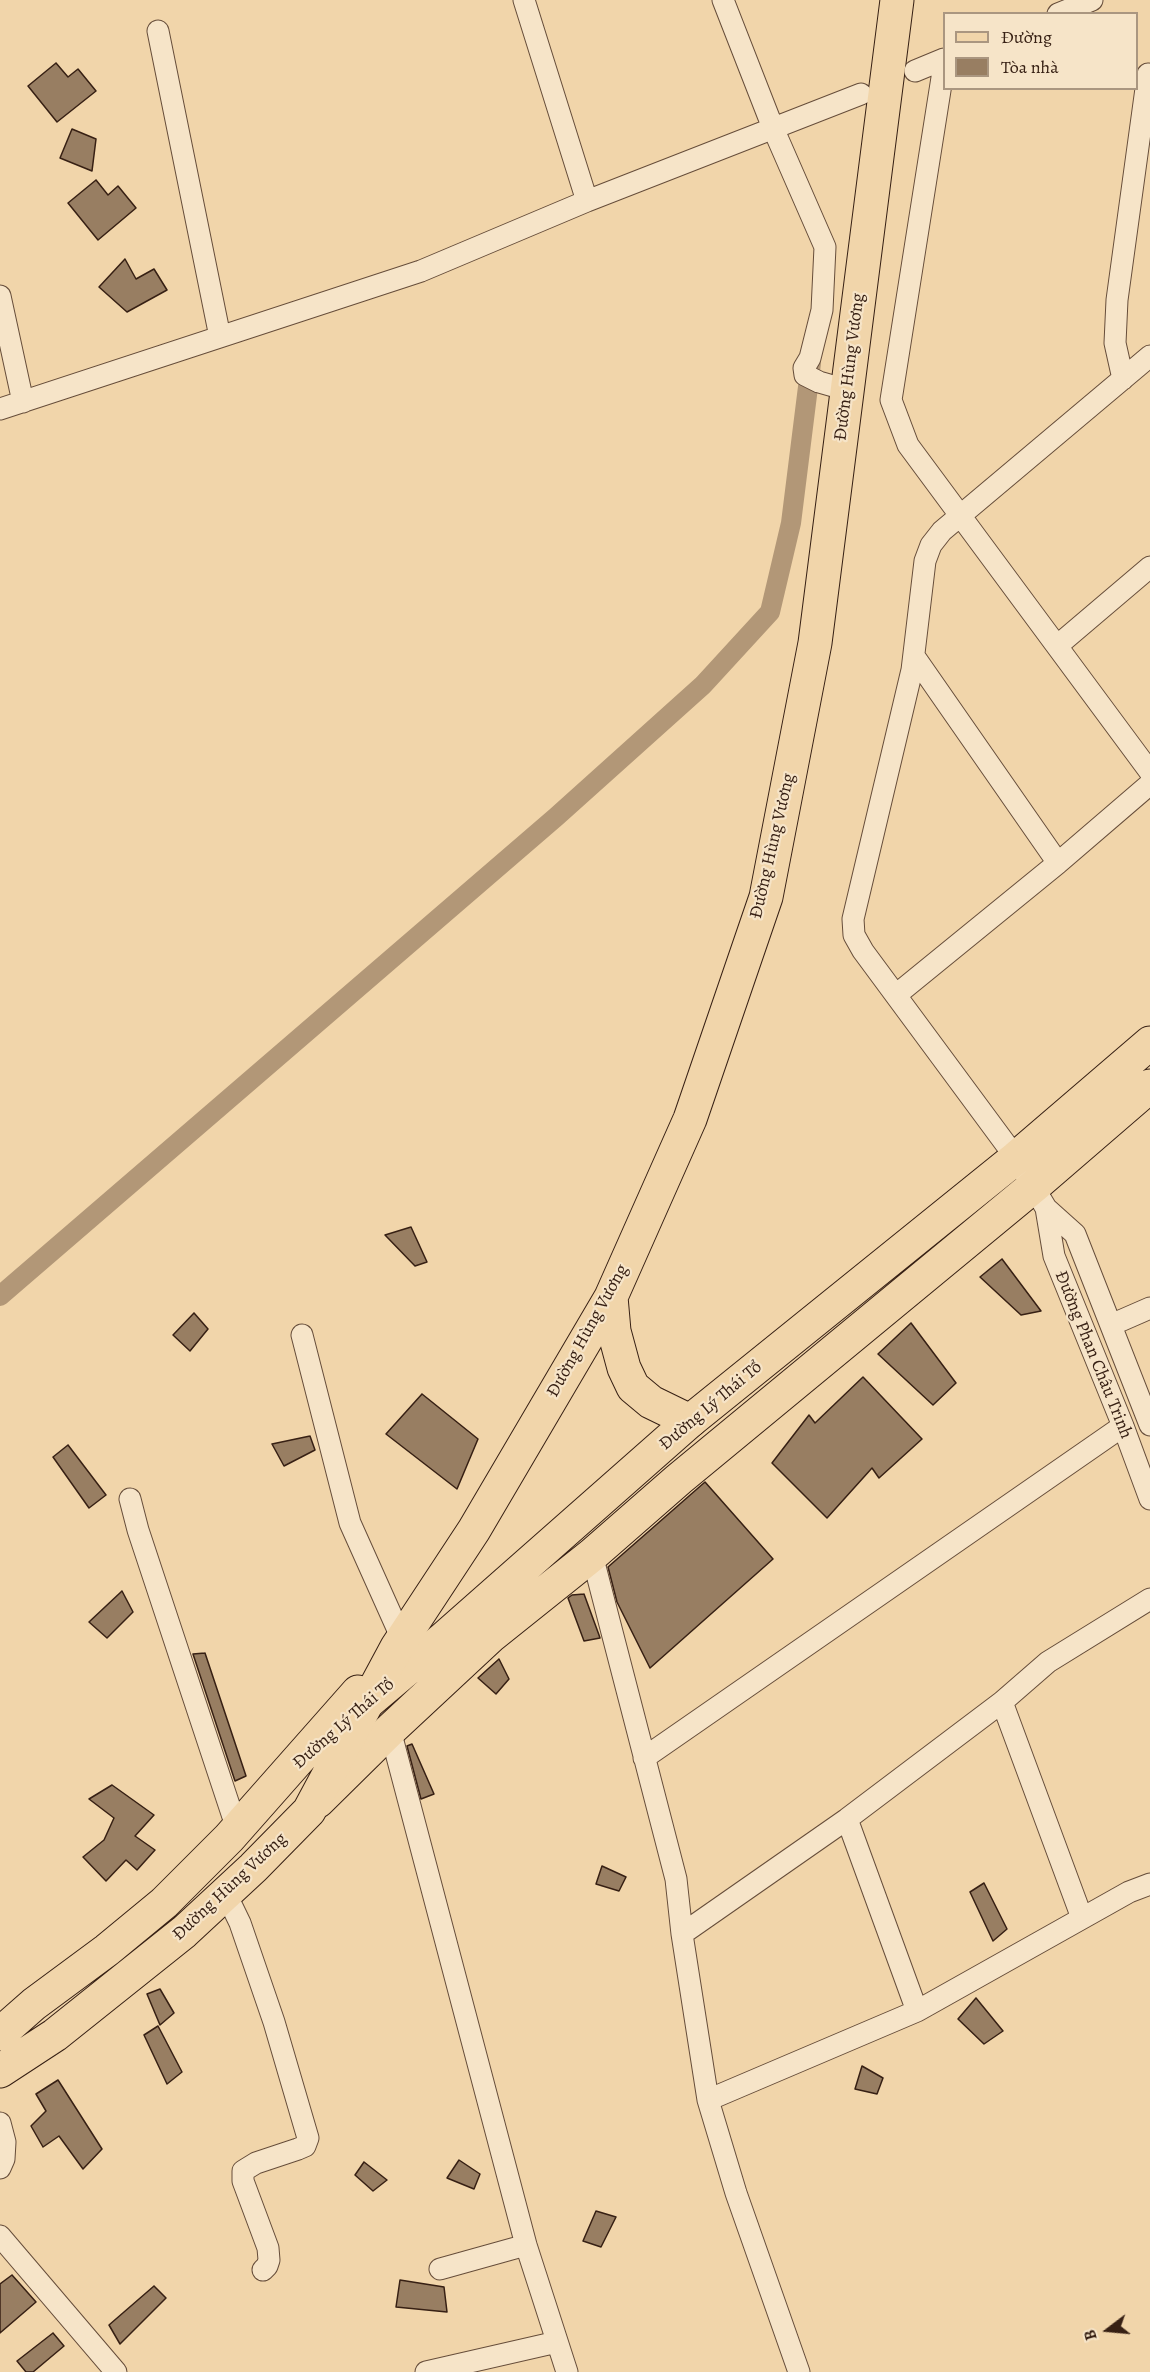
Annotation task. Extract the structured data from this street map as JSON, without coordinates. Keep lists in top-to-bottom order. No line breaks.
{"streets":{"main road":["Đường Hùng Vương","Đường Lý Thái Tổ"],"street":["Đường Phan Châu Trinh"]},"crossings":[["Đường Hùng Vương","Đường Lý Thái Tổ"],["Đường Phan Châu Trinh","Đường Lý Thái Tổ"]],"legend":["Đường","Tòa nhà"],"north":"left"}
